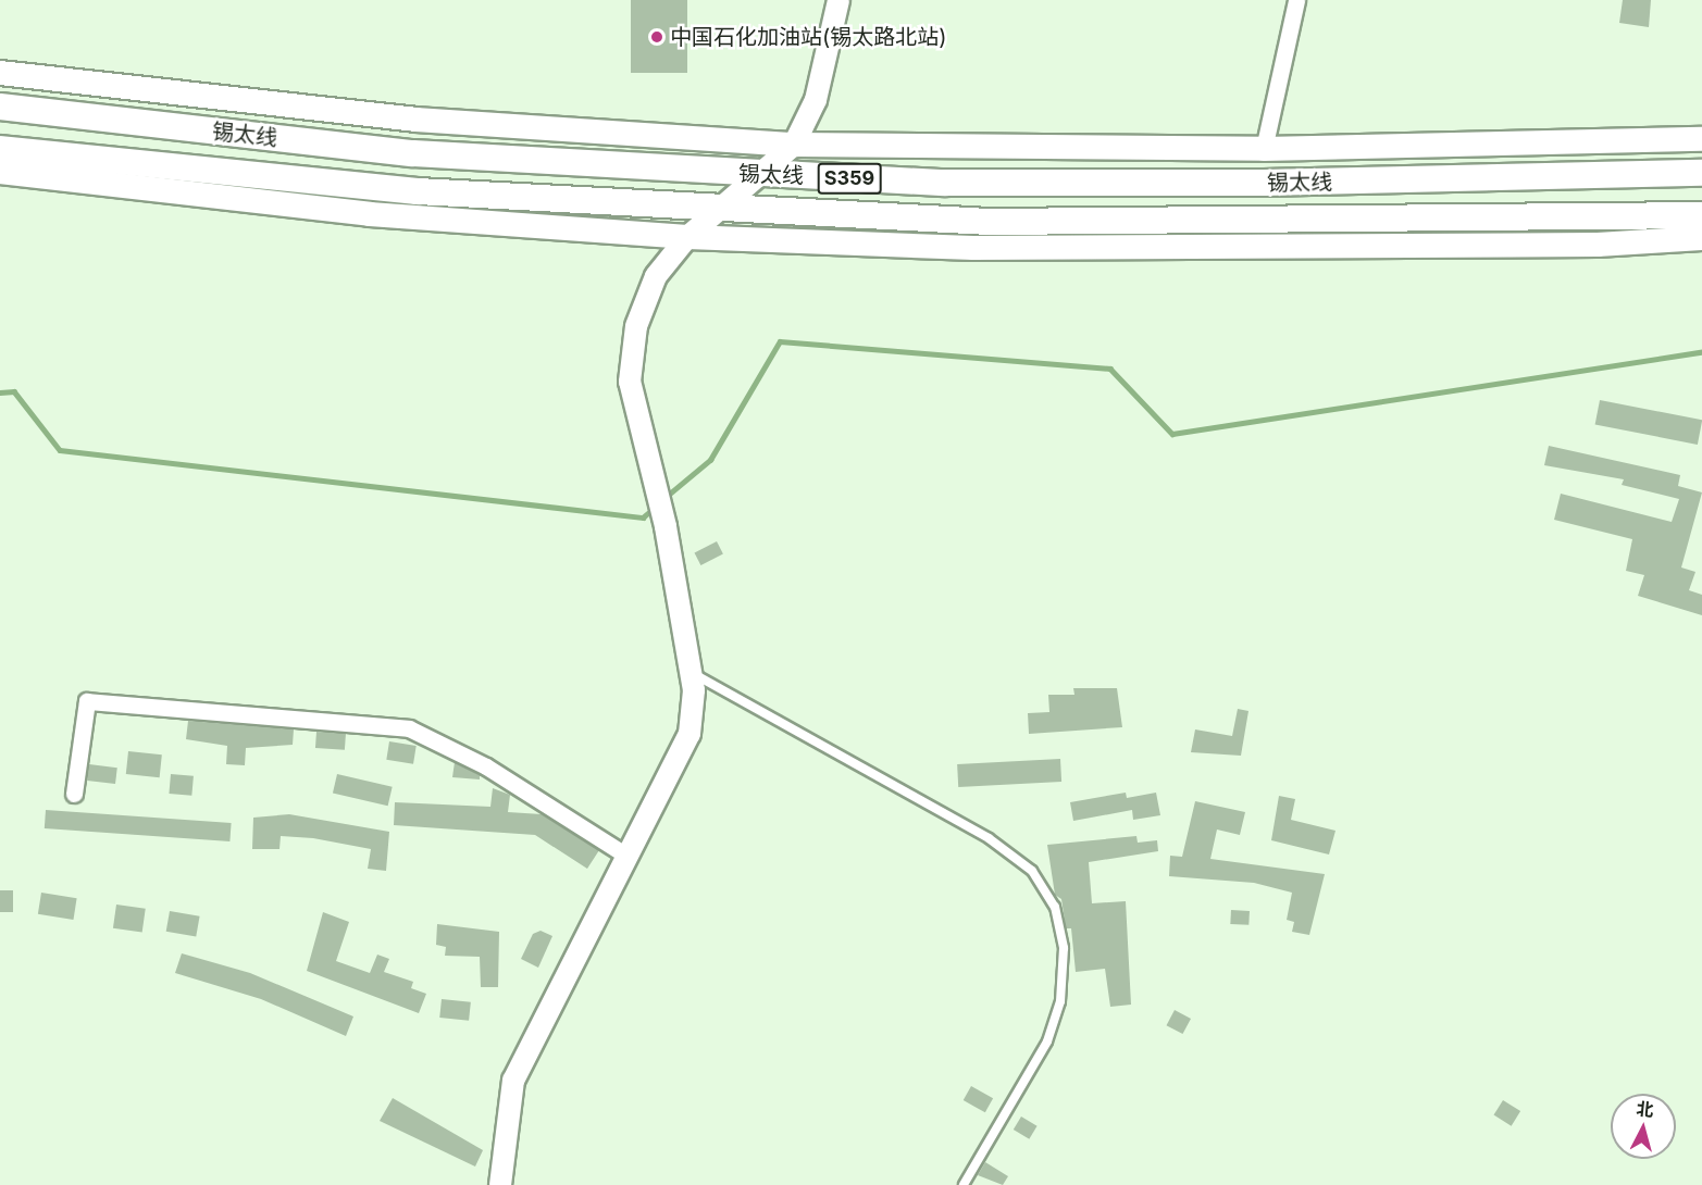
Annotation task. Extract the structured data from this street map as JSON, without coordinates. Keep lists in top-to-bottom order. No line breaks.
{"streets":{"main road":["锡太线","S359"]},"places":["中国石化加油站(锡太路北站)"],"north":"top"}
